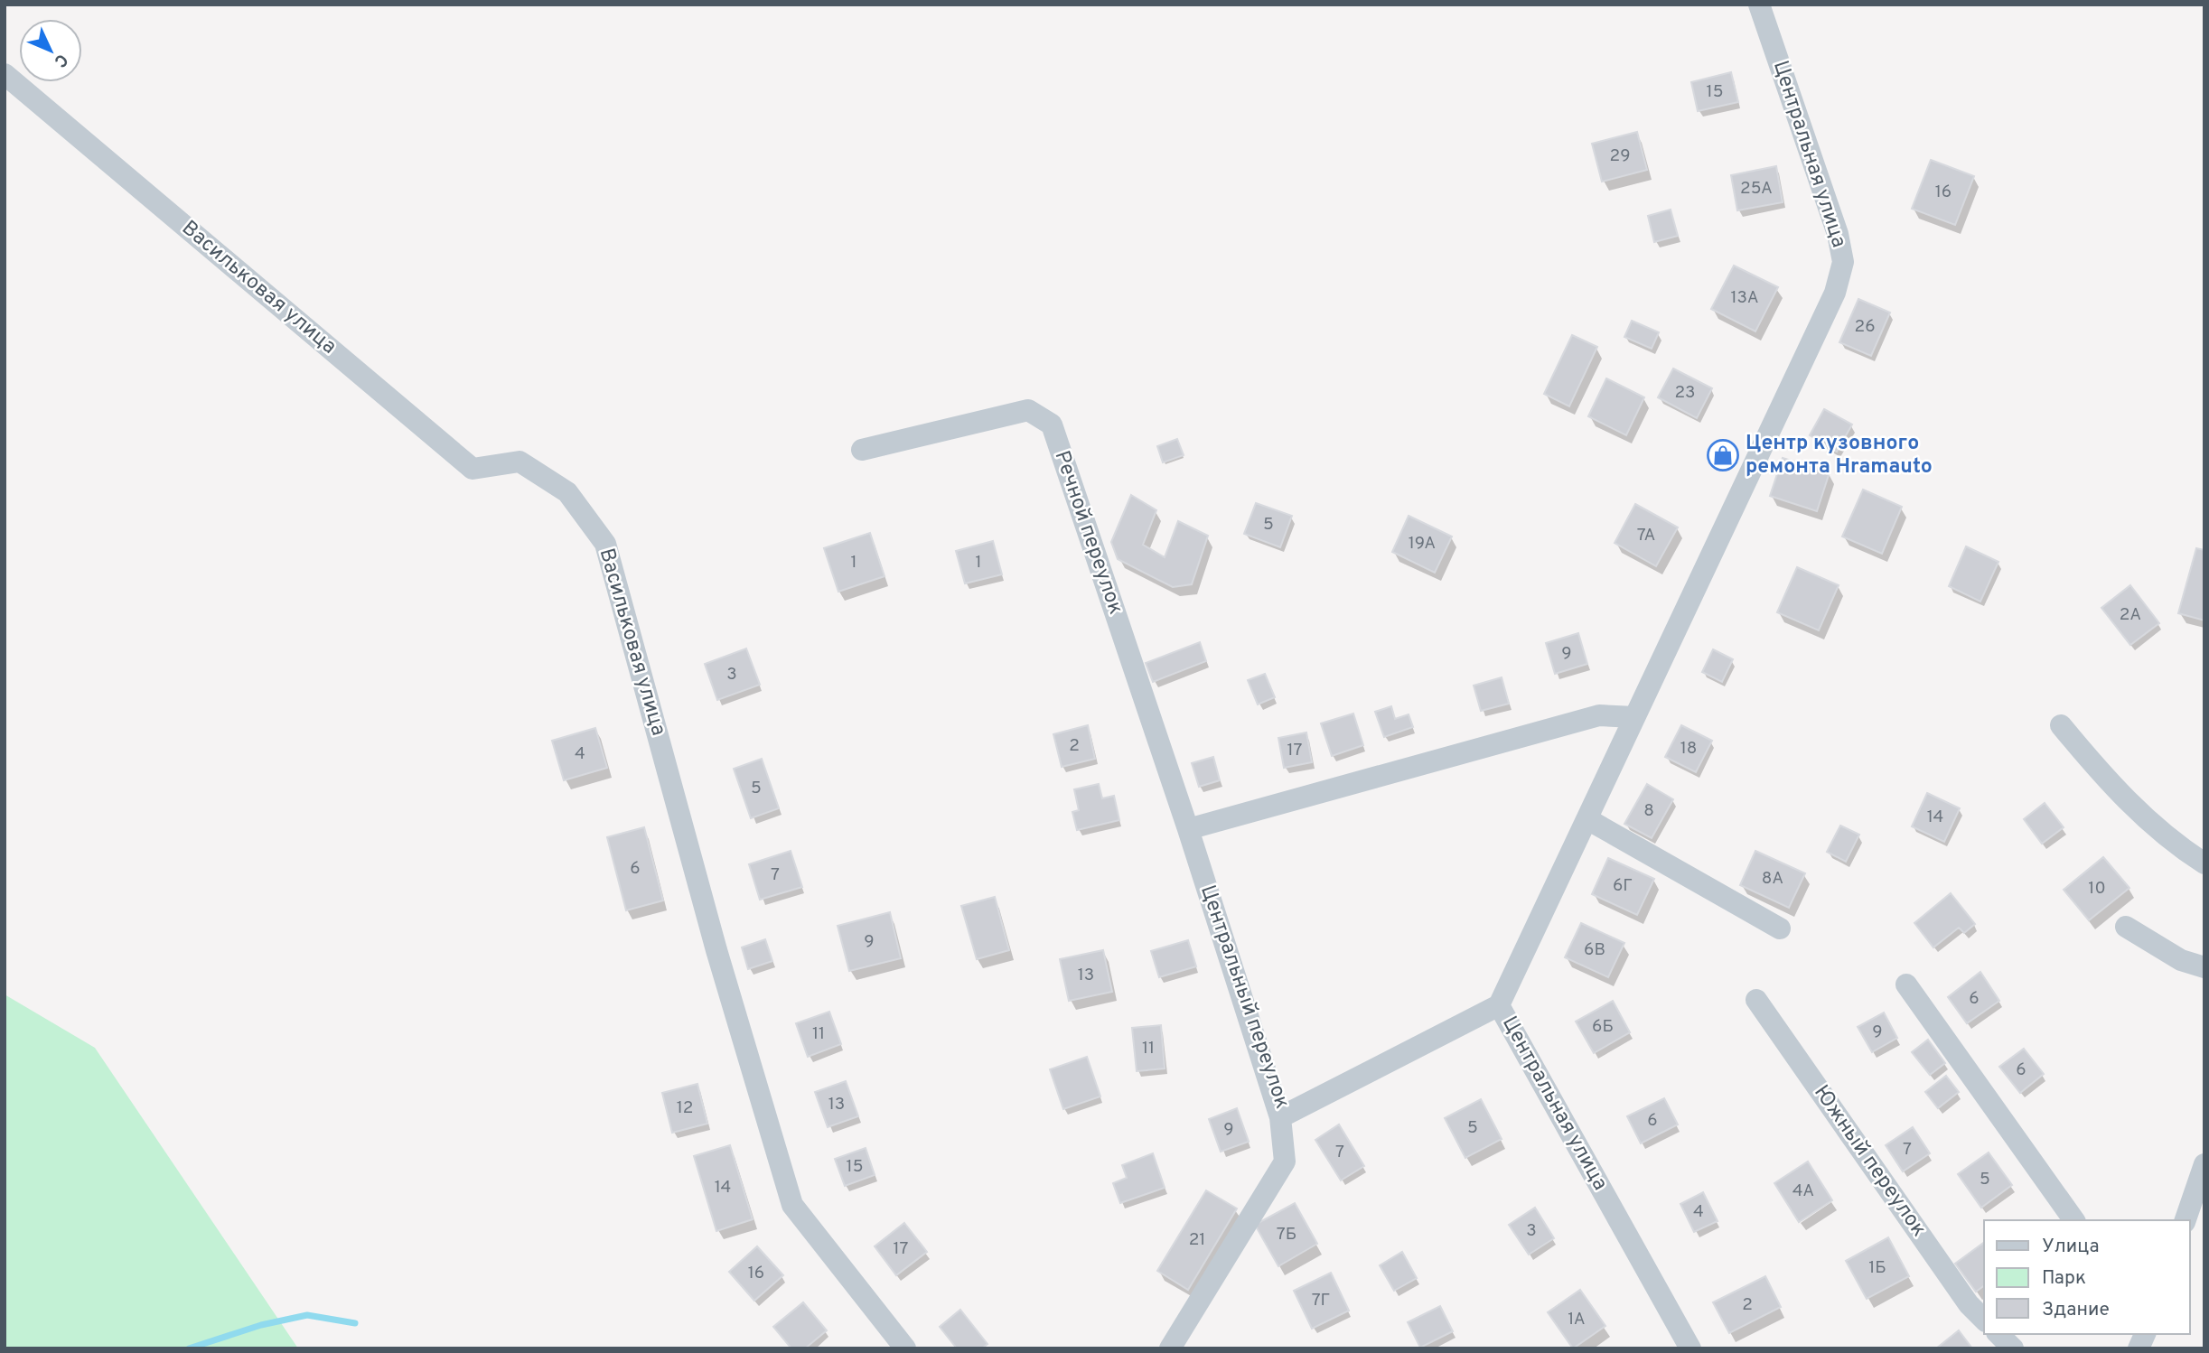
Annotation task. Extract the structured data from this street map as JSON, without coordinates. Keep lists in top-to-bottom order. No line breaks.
{"streets":{"street":["Центральная улица","Васильковая улица","Речной переулок","Центральный переулок","Южный переулок"]},"crossings":[["Центральная улица","Центральный переулок"],["Речной переулок","Центральный переулок"]],"places":{"shop":["Центр кузовного ремонта Hramauto"]},"house_numbers":["15","29","25А","16","13А","26","23","5","7А","19А","1","1","2А","9","3","2","18","17","4","5","8","14","6","7","8А","6Г","10","9","6В","13","6","6Б","9","11","11","6","13","12","6","5","9","7","7","15","5","14","4А","4","3","7Б","21","17","1Б","16","7Г","2","1А"],"legend":["Улица","Парк","Здание"],"north":"bottom right"}
